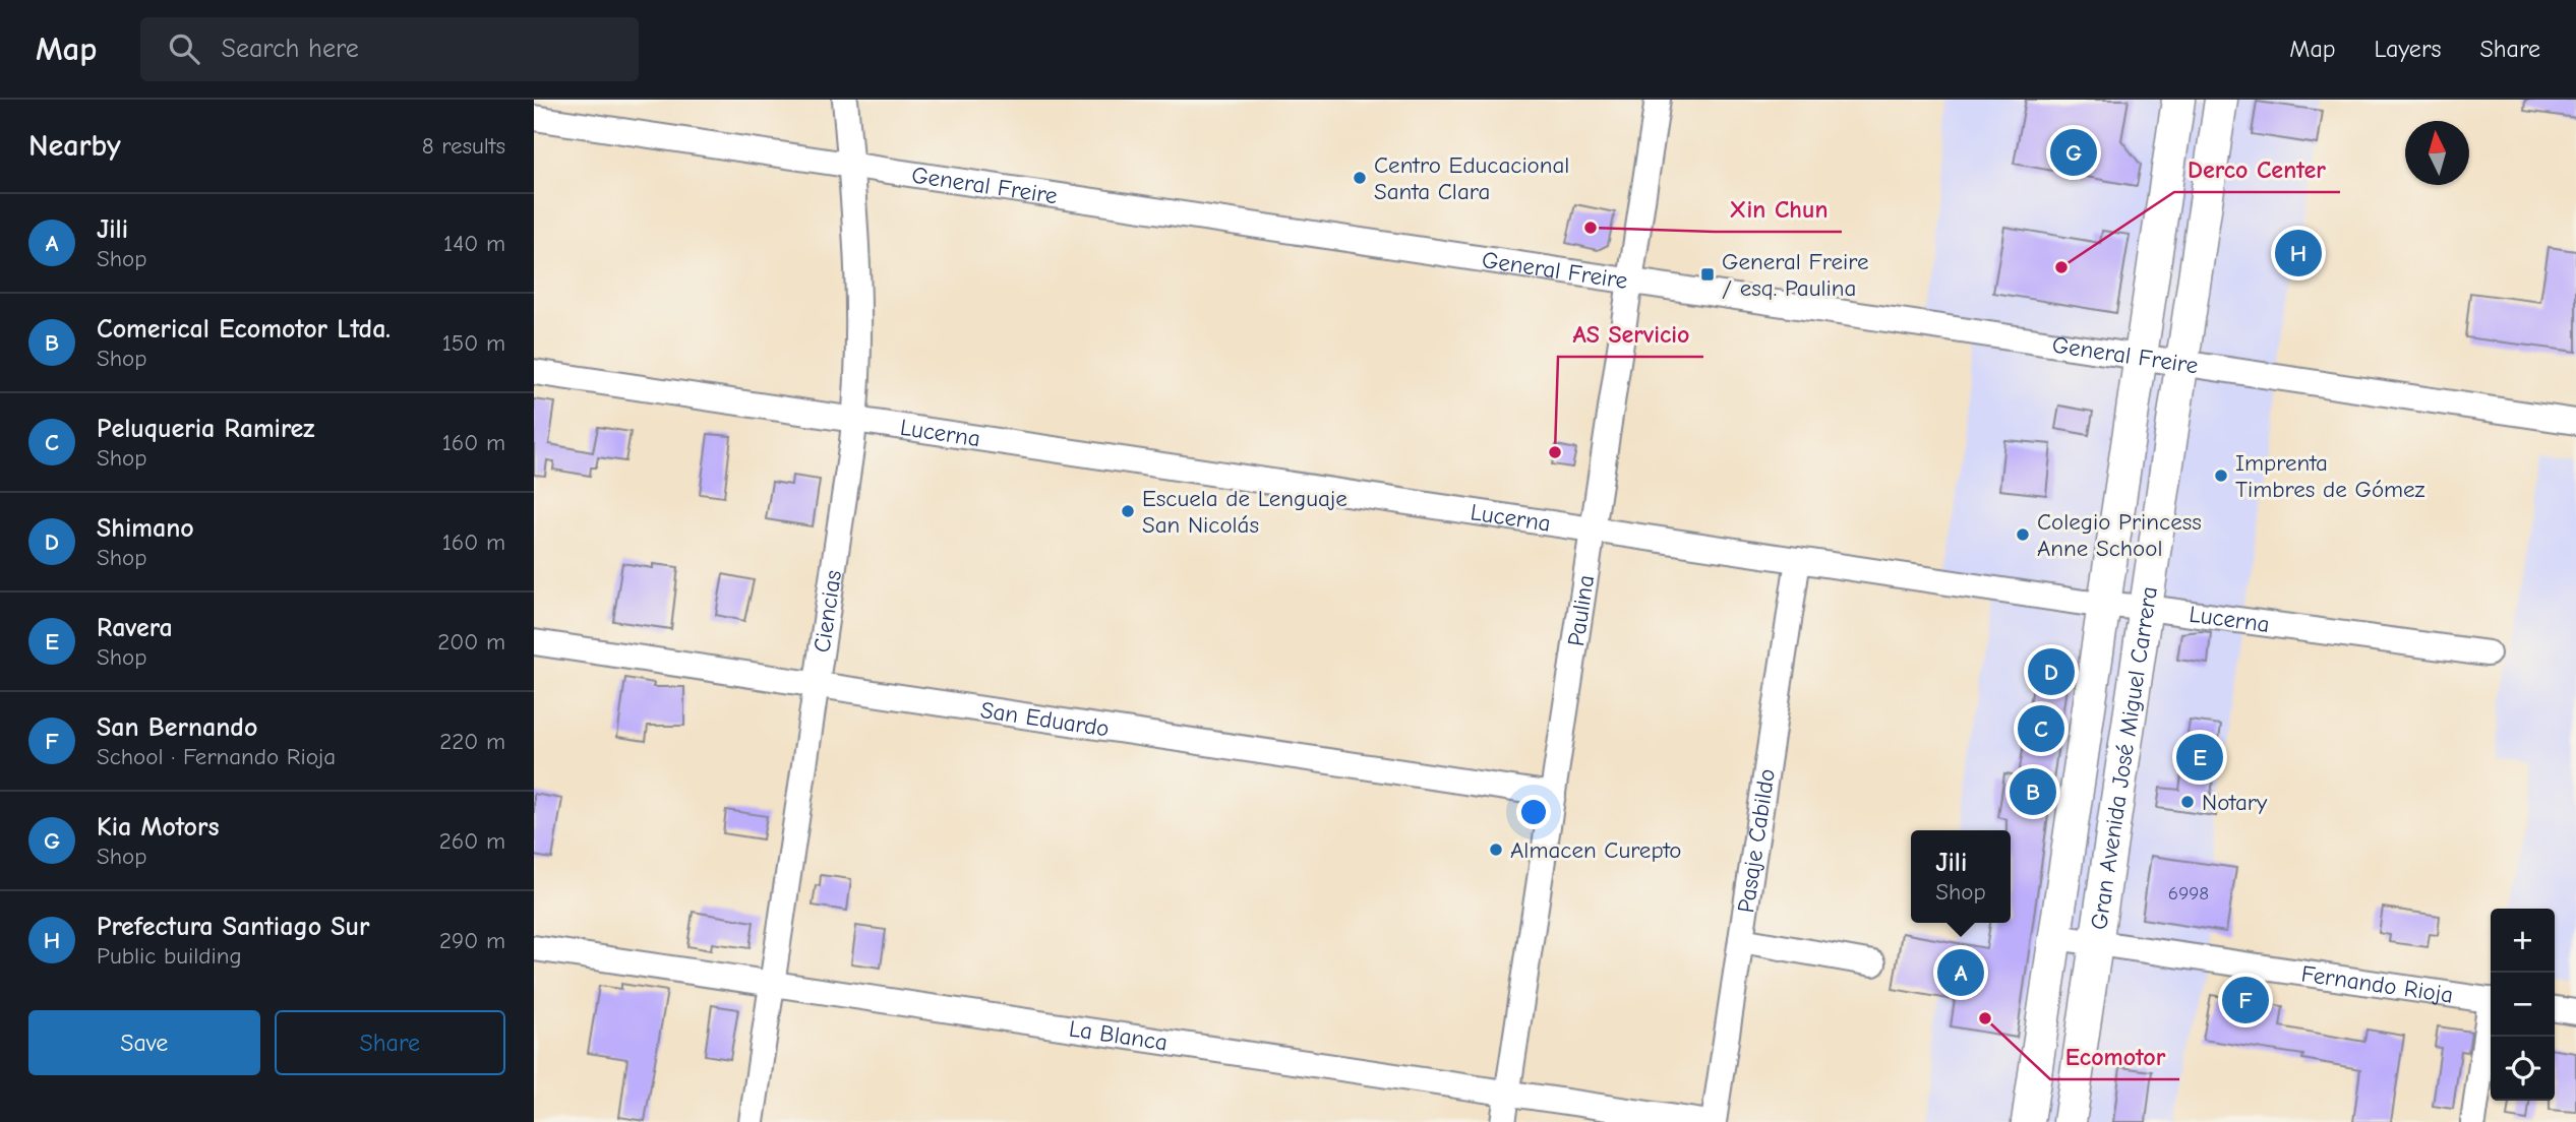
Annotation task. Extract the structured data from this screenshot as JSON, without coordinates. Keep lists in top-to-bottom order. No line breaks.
{"streets":{"main road":["Gran Avenida José Miguel Carrera"],"street":["General Freire","Lucerna","Paulina","Ciencias","San Eduardo","Pasaje Cabildo","Fernando Rioja","La Blanca"]},"crossings":[["General Freire","Paulina"],["General Freire","Ciencias"],["General Freire","Gran Avenida José Miguel Carrera"],["Lucerna","Paulina"],["Lucerna","Ciencias"],["Lucerna","Gran Avenida José Miguel Carrera"],["Lucerna","Pasaje Cabildo"],["Paulina","San Eduardo"],["Paulina","La Blanca"],["Ciencias","San Eduardo"],["Ciencias","La Blanca"],["Gran Avenida José Miguel Carrera","Fernando Rioja"]],"places":{"other":["Centro Educacional Santa Clara","Xin Chun","Derco Center","AS Servicio","Imprenta Timbres de Gómez","Escuela de Lenguaje San Nicolás","Colegio Princess Anne School","Notary","Almacen Curepto","Ecomotor"],"transit":["General Freire / esq. Paulina"]},"house_numbers":["6998"],"north":"top","page":{"header":"Map","search":"Search here","nav":["Map","Layers","Share"],"heading":["Nearby","8 results"],"pins":["G","H","D","C","E","B","A","F"],"list":[{"mark":"A","name":"Jili","note":"Shop","value":"140 m"},{"mark":"B","name":"Comerical Ecomotor Ltda.","note":"Shop","value":"150 m"},{"mark":"C","name":"Peluqueria Ramirez","note":"Shop","value":"160 m"},{"mark":"D","name":"Shimano","note":"Shop","value":"160 m"},{"mark":"E","name":"Ravera","note":"Shop","value":"200 m"},{"mark":"F","name":"San Bernando","note":"School · Fernando Rioja","value":"220 m"},{"mark":"G","name":"Kia Motors","note":"Shop","value":"260 m"},{"mark":"H","name":"Prefectura Santiago Sur","note":"Public building","value":"290 m"}],"popup":["Jili","Shop"],"map_buttons":["+","−"],"buttons":["Save","Share"]}}
